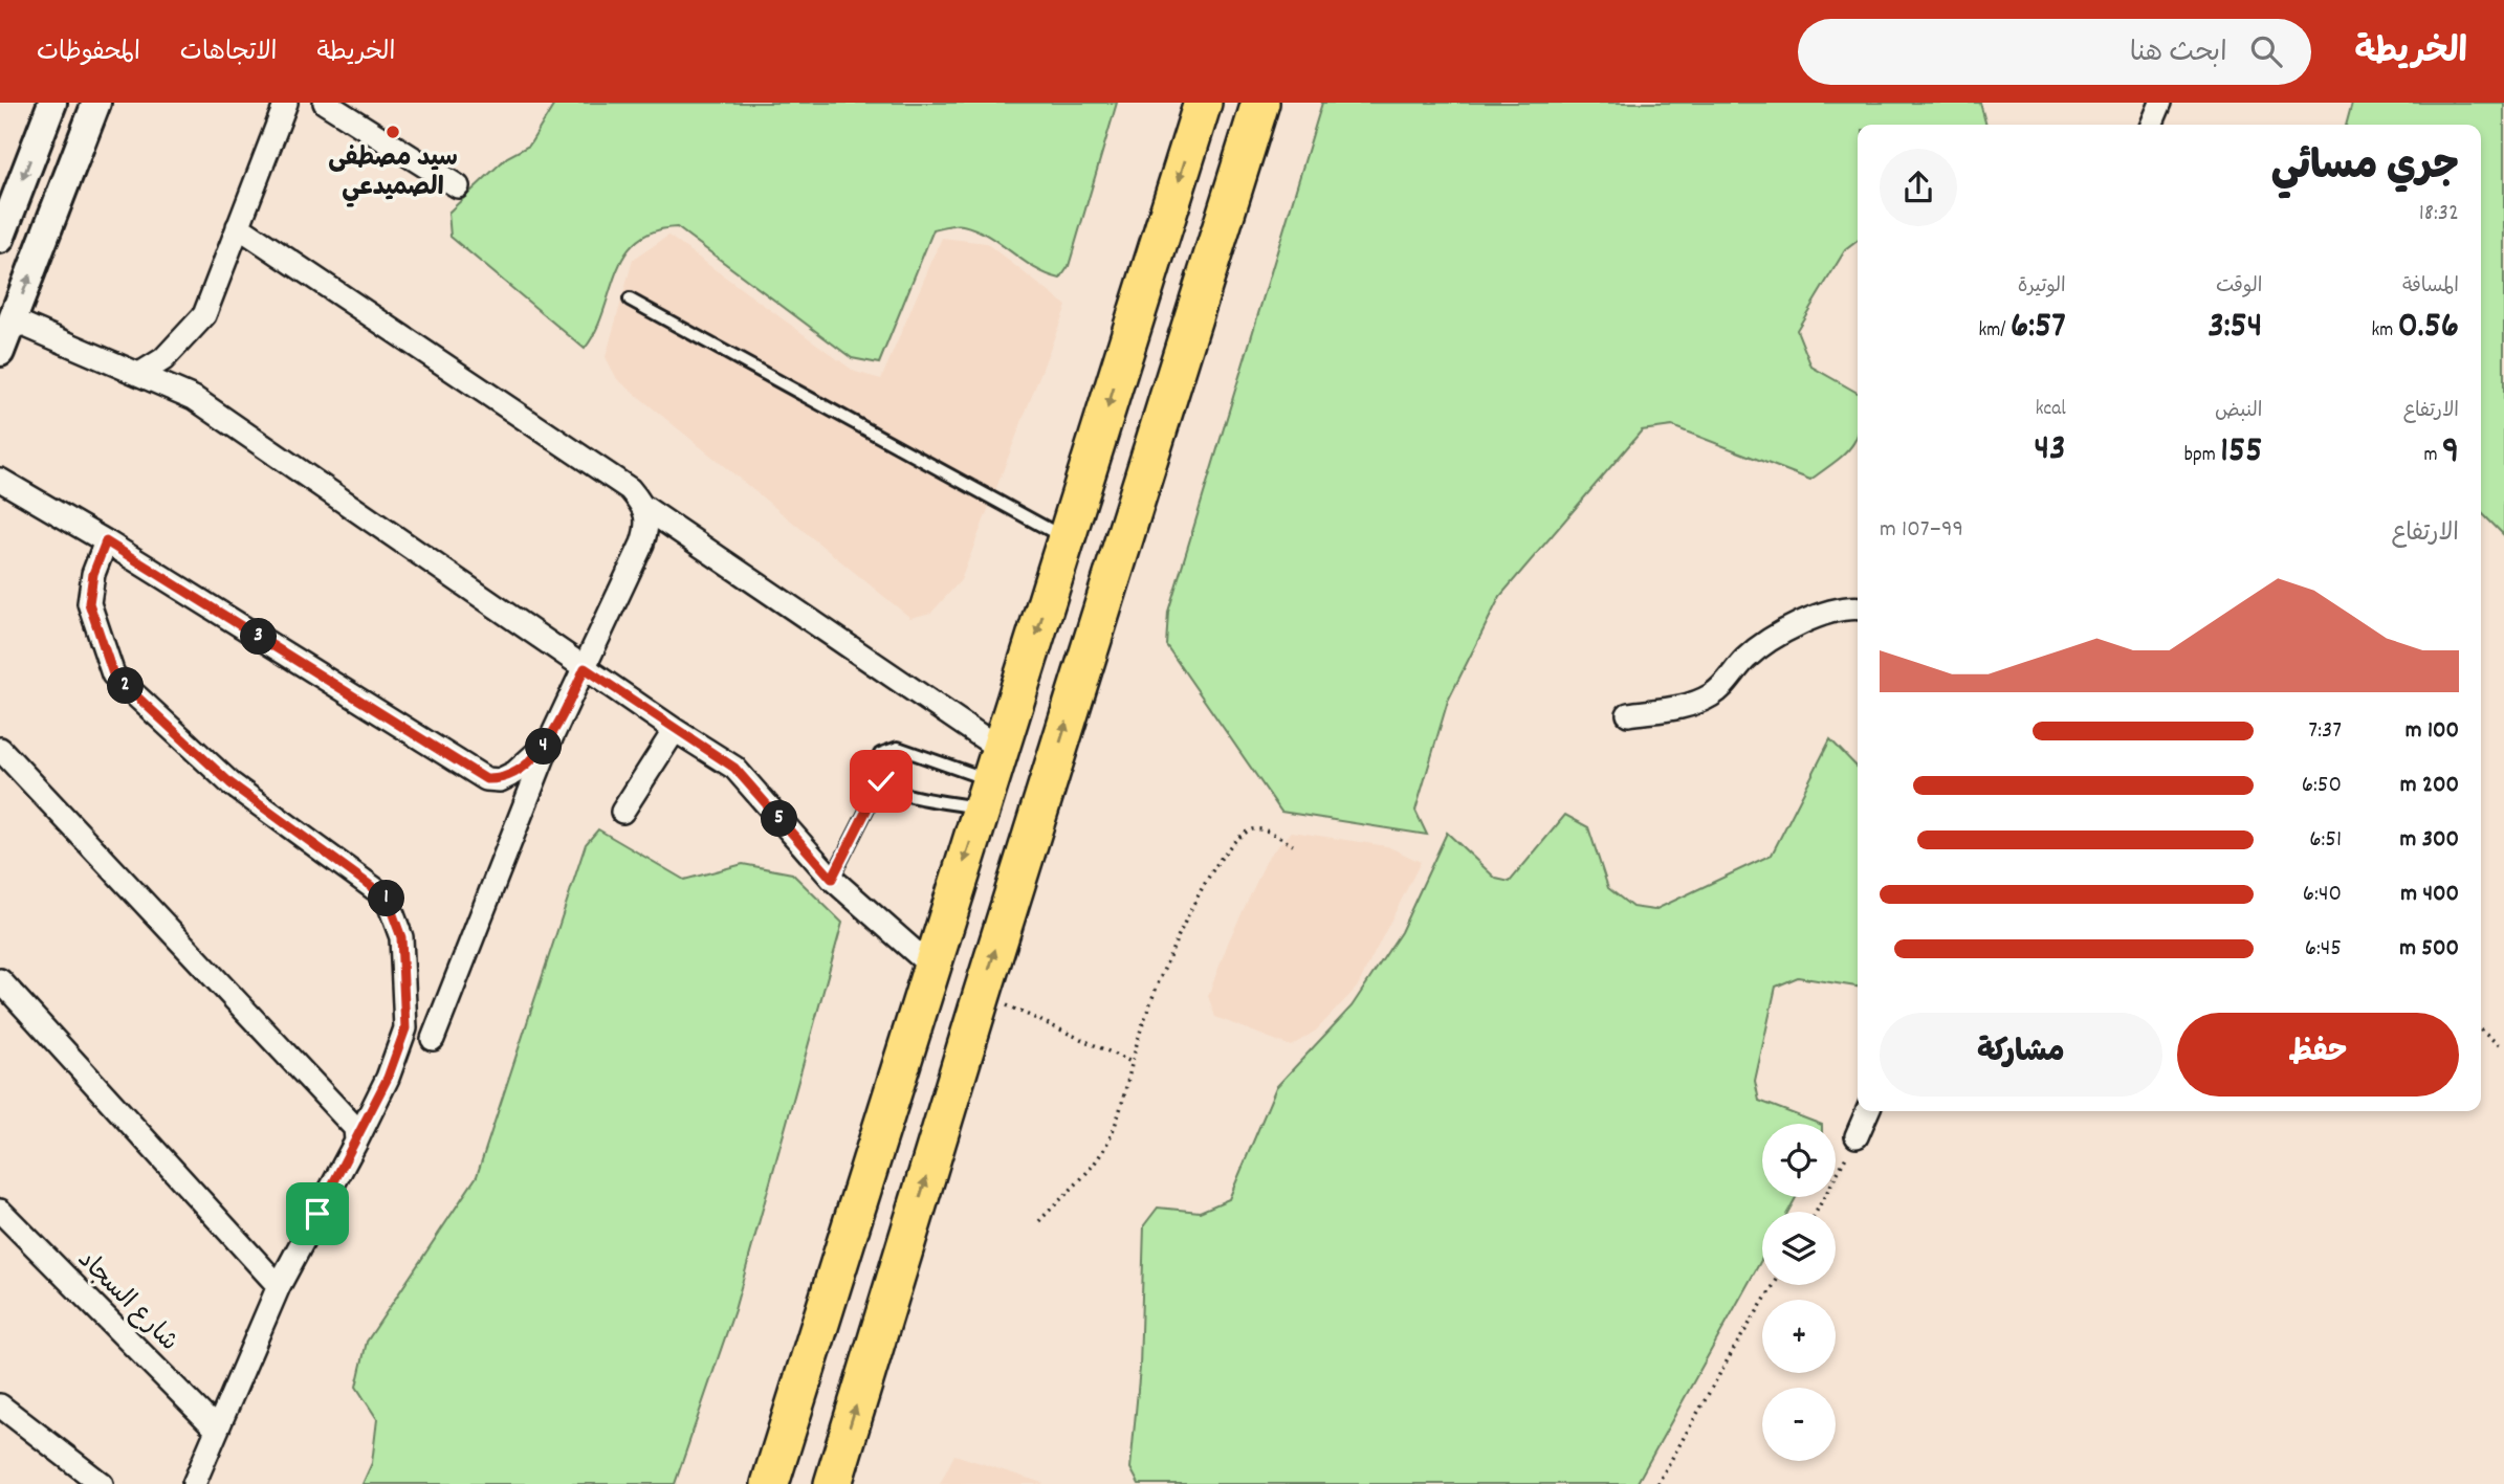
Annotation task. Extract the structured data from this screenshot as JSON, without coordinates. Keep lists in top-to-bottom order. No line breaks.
{"streets":{"street":["شارع السجاد"]},"places":["سيد مصطفى الصميدعي"],"page":{"header":"الخريطة","search":"ابحث هنا","nav":["الخريطة","الاتجاهات","المحفوظات"],"heading":["جري مسائي","18:32"],"stats":[["المسافة","0.56 km"],["الوقت","3:54"],["الوتيرة","6:57 /km"],["الارتفاع","9 m"],["النبض","155 bpm"],["kcal","43"]],"chart":["الارتفاع","99–107 m"],"pins":["3","2","4","5","1"],"list":[{"name":"100 m","note":"7:37"},{"name":"200 m","note":"6:50"},{"name":"300 m","note":"6:51"},{"name":"400 m","note":"6:40"},{"name":"500 m","note":"6:45"}],"buttons":["حفظ","مشاركة"],"map_buttons":["+","−"]}}
